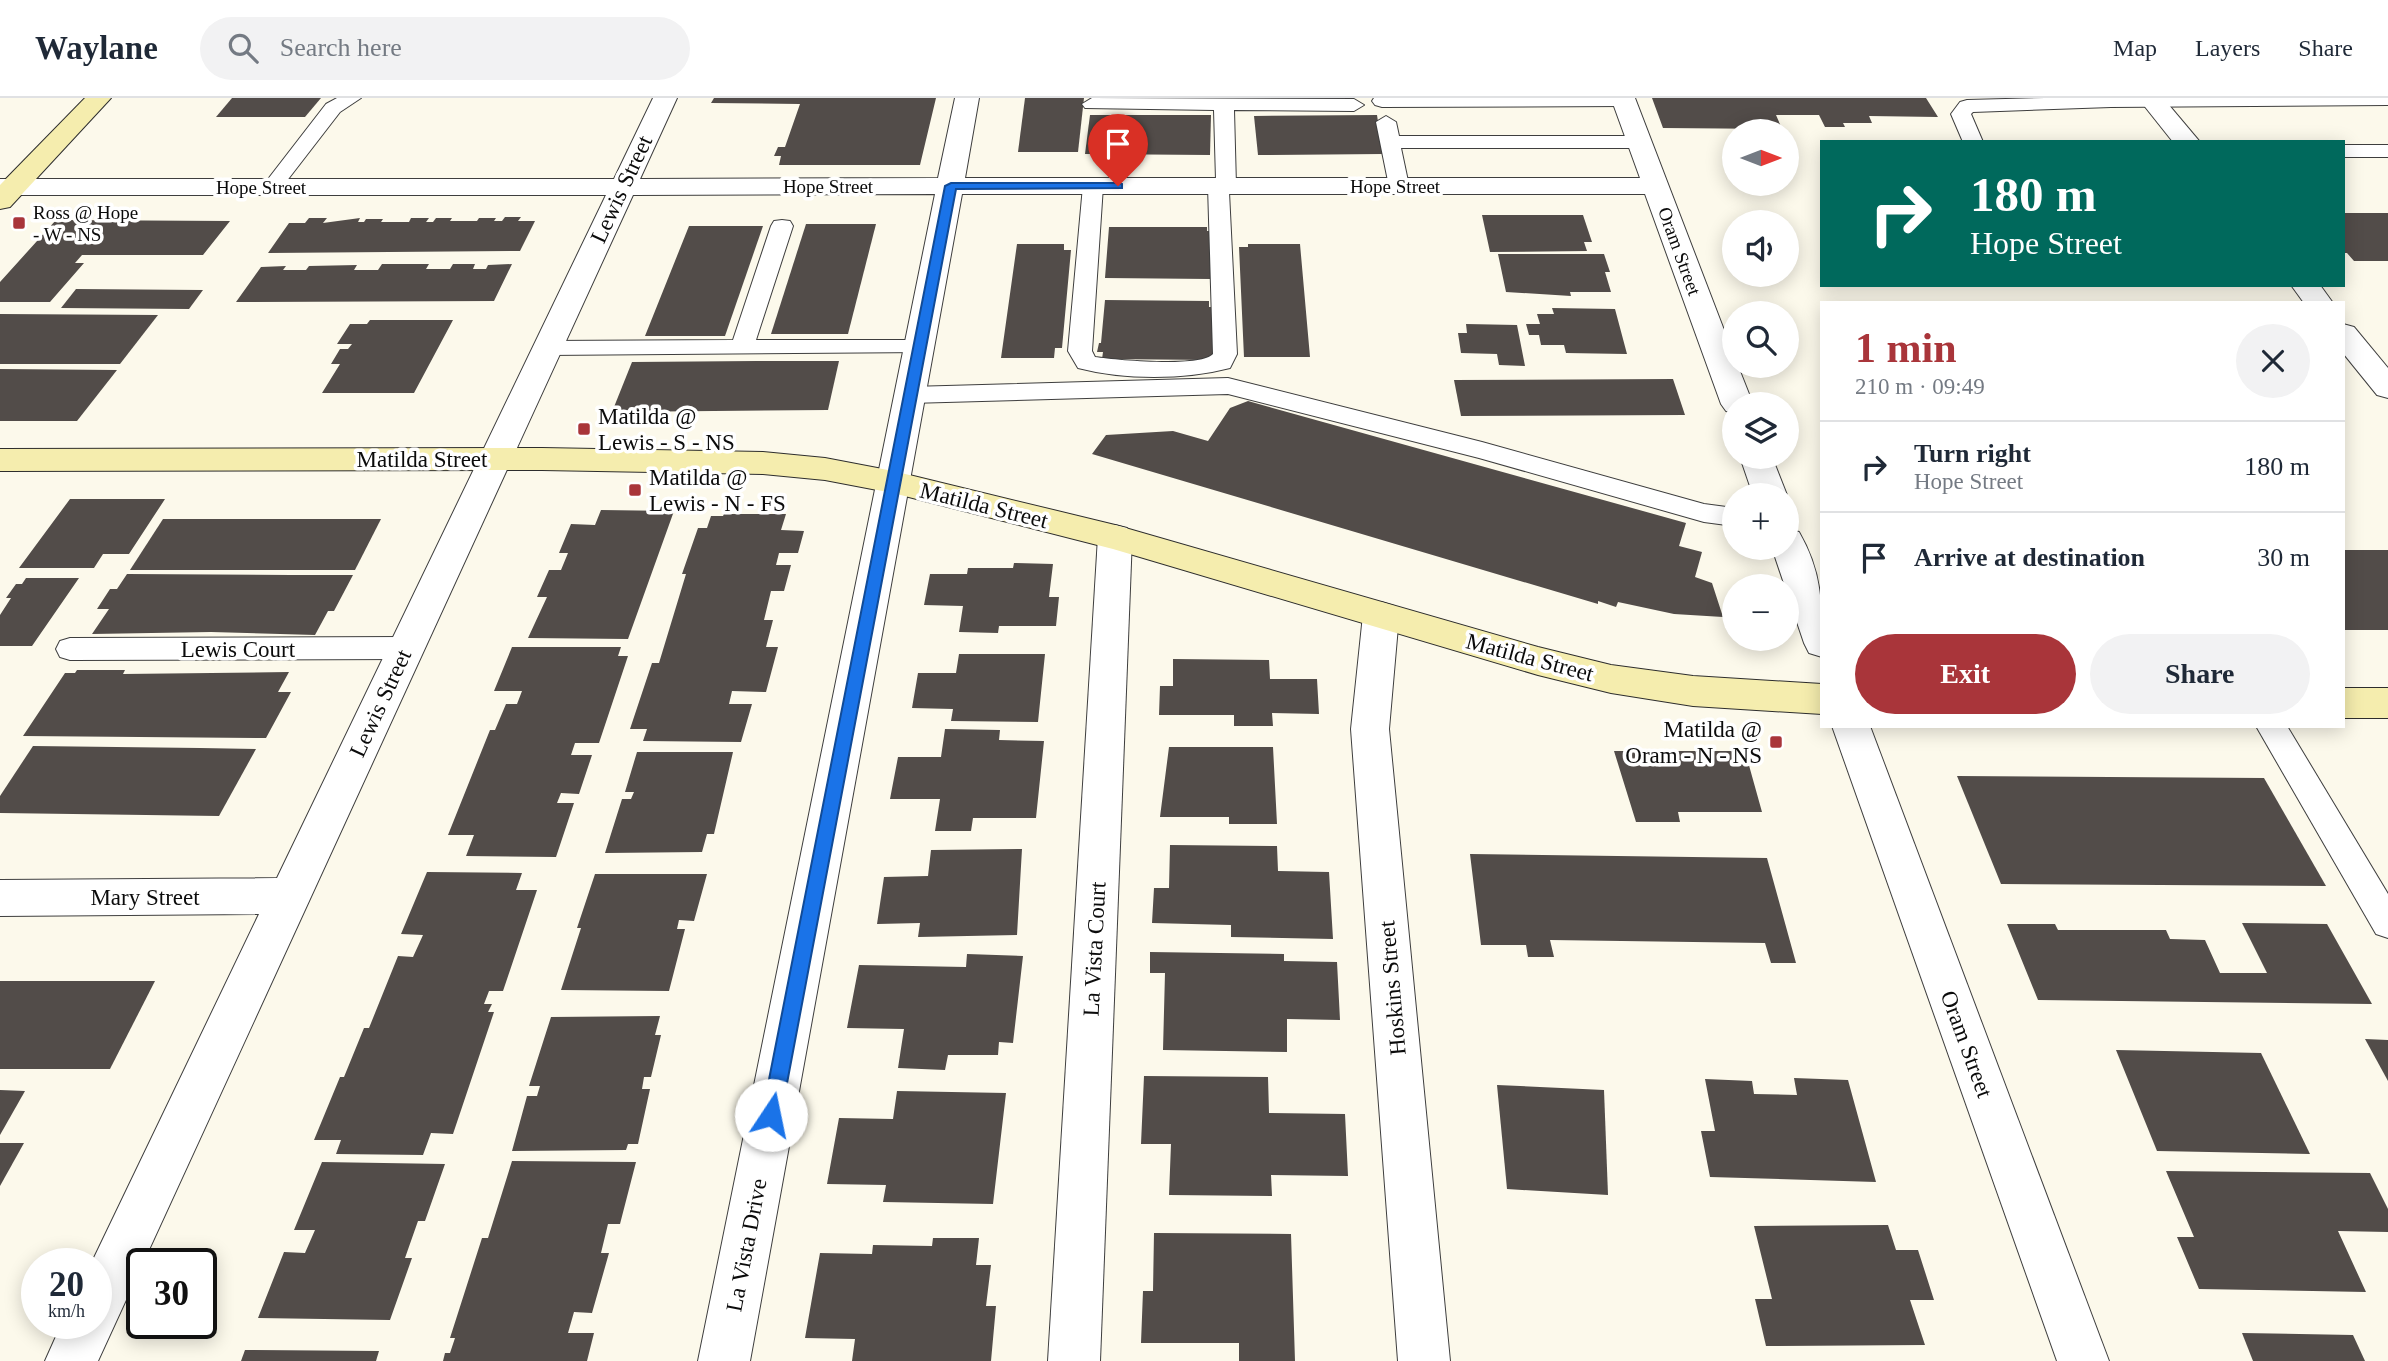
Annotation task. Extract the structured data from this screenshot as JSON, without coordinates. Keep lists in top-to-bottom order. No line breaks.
{"streets":{"street":["Hope Street","Lewis Street","Oram Street","Matilda Street","Mary Street","La Vista Court","Hoskins Street","La Vista Drive"],"lane":["Lewis Court"]},"crossings":[["Hope Street","Lewis Street"],["Hope Street","Oram Street"],["Hope Street","La Vista Drive"],["Lewis Street","Matilda Street"],["Lewis Street","Lewis Court"],["Lewis Street","Mary Street"],["Matilda Street","La Vista Court"],["Matilda Street","Hoskins Street"],["Matilda Street","La Vista Drive"]],"places":{"transit":["Ross @ Hope - W - NS","Matilda @ Lewis - S - NS","Matilda @ Lewis - N - FS","Matilda @ Oram - N - NS"]},"north":"right","page":{"header":"Waylane","search":"Search here","nav":["Map","Layers","Share"],"map_buttons":["+","−"],"turn":["180 m","Hope Street"],"heading":["1 min","210 m · 09:49"],"list":[{"name":"Turn right","note":"Hope Street","value":"180 m"},{"name":"Arrive at destination","value":"30 m"}],"buttons":["Exit","Share"],"speed":"20 km/h","limit":"30"}}
